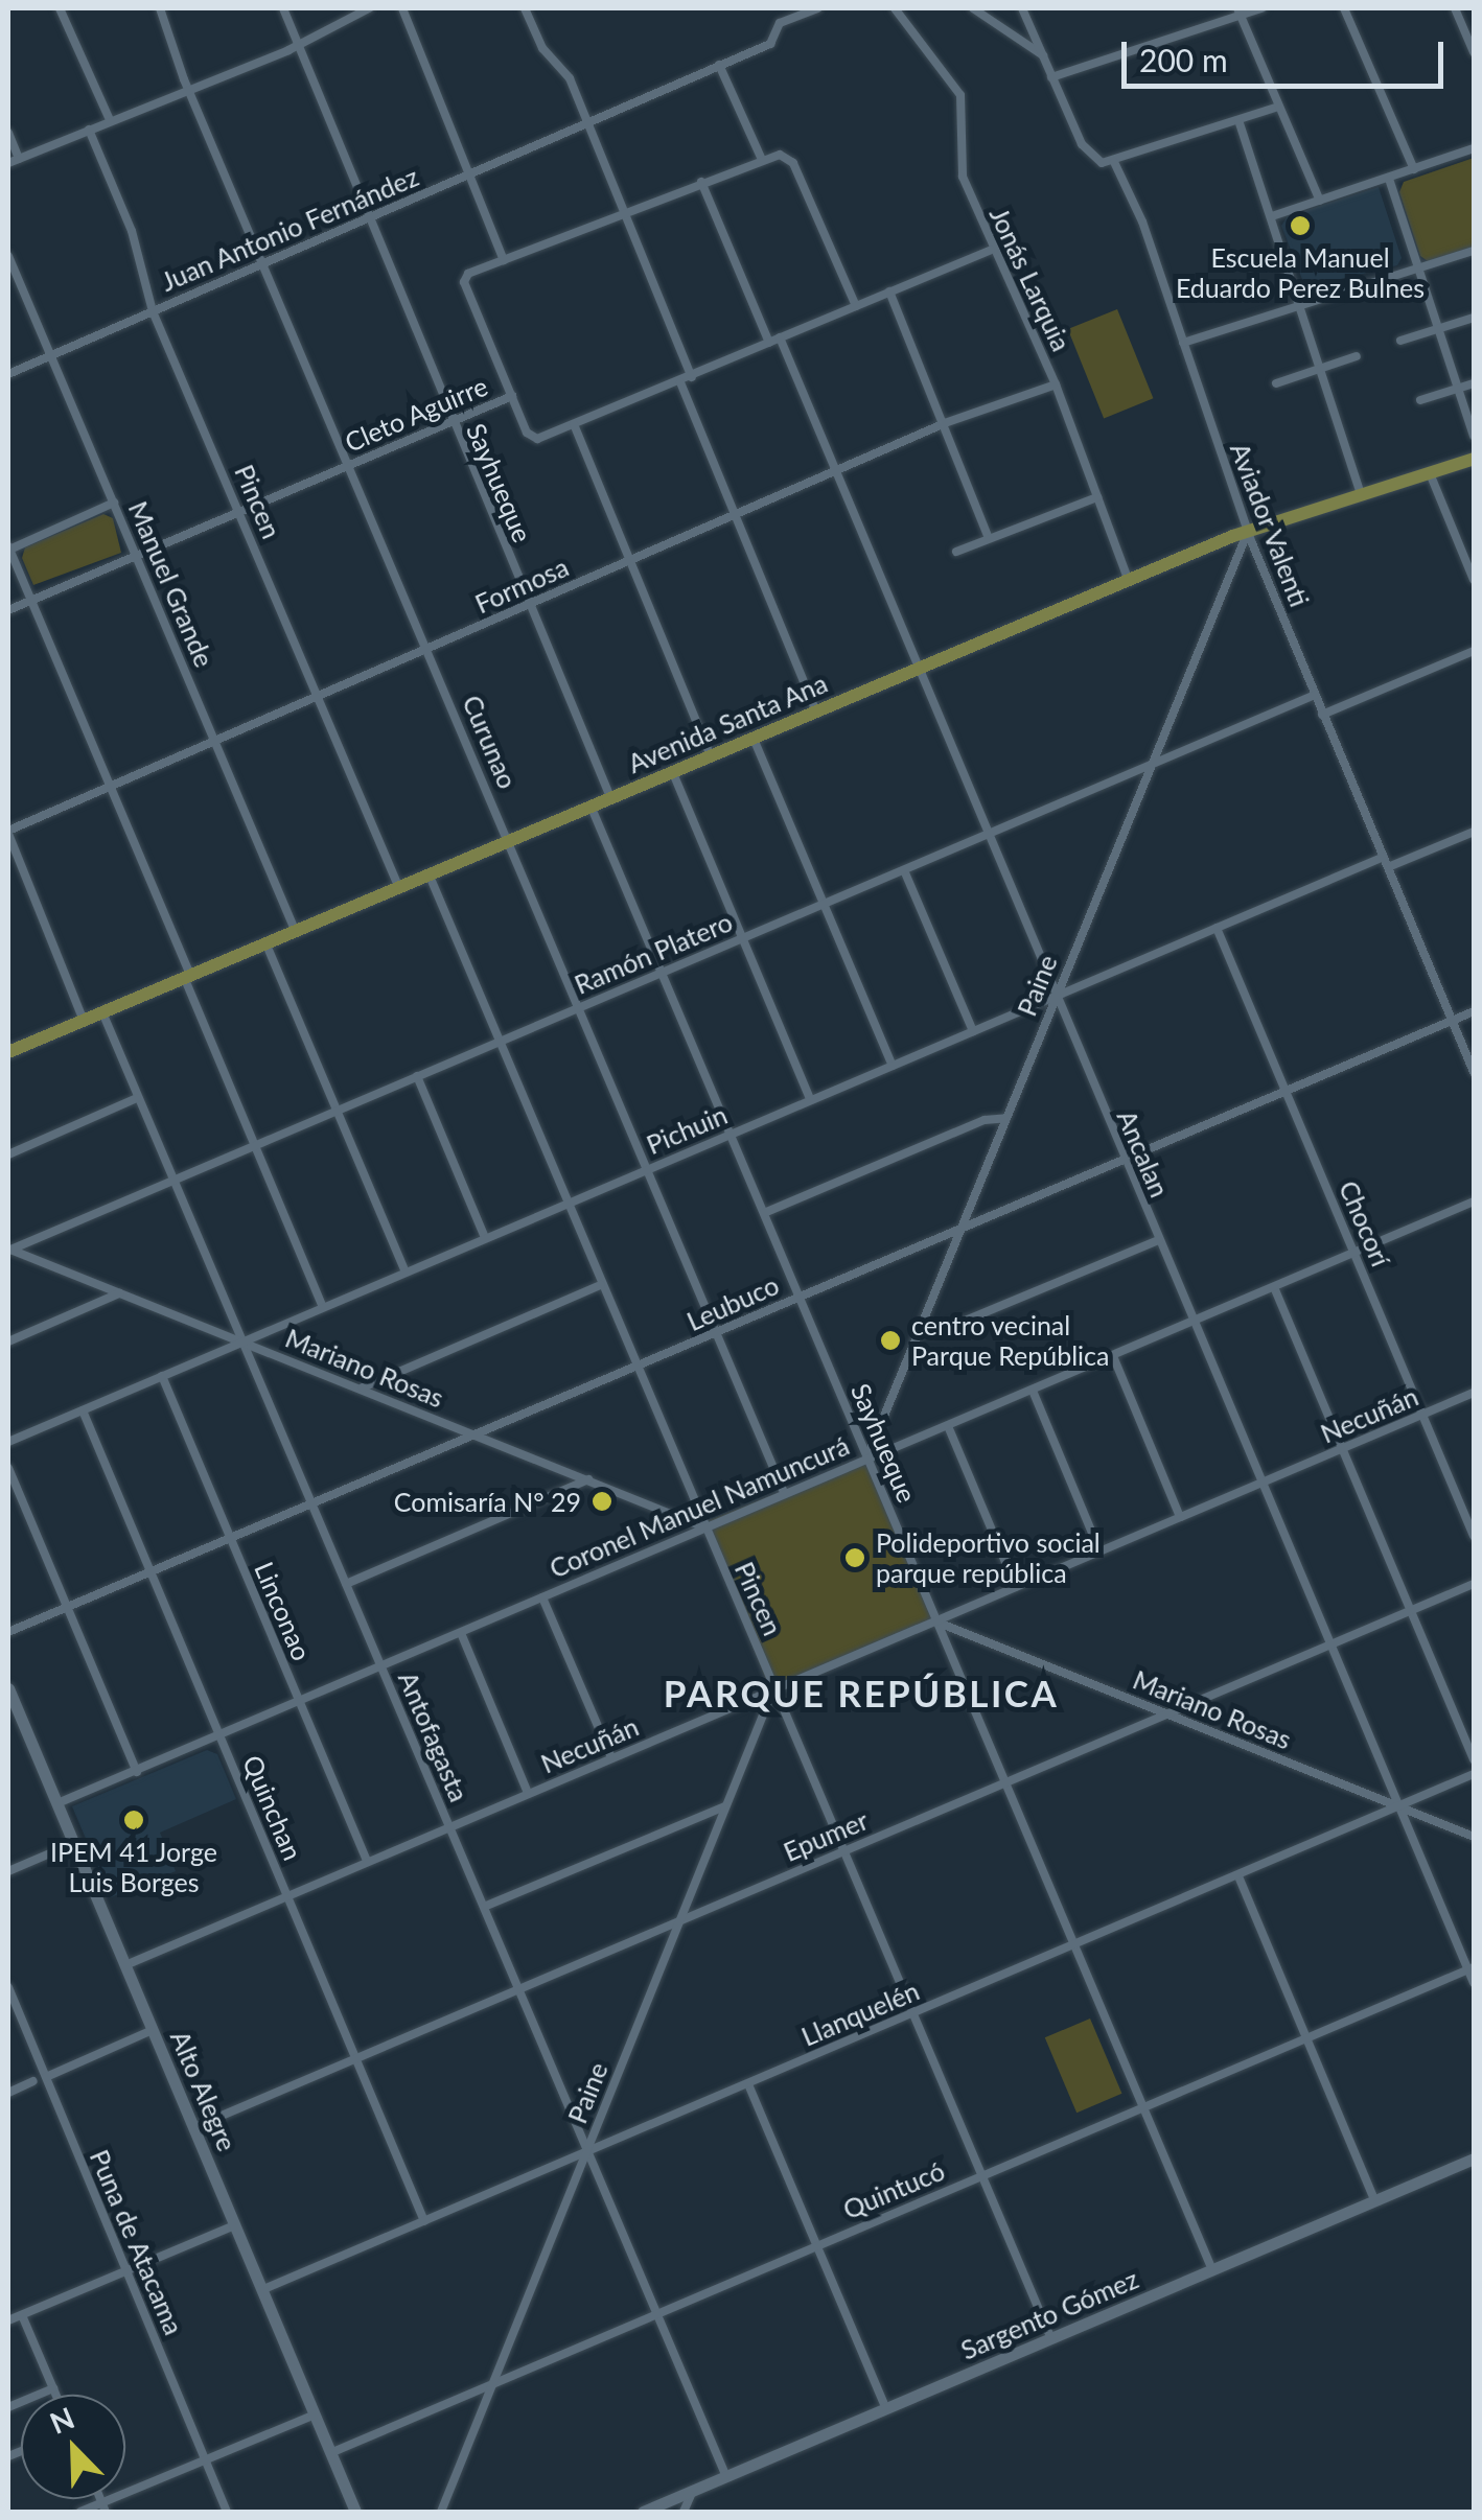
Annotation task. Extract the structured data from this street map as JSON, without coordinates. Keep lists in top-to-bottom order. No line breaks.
{"streets":{"main road":["Avenida Santa Ana","Alto Alegre","Sargento Gómez"],"street":["Juan Antonio Fernández","Jonás Larquia","Cleto Aguirre","Sayhueque","Pincen","Aviador Valenti","Manuel Grande","Formosa","Curunao","Ramón Platero","Paine","Pichuin","Ancalan","Chocorí","Leubuco","Mariano Rosas","Necuñán","Coronel Manuel Namuncurá","Linconao","Antofagasta","Quinchan","Epumer","Llanquelén","Quintucó","Puna de Atacama"]},"crossings":[["Juan Antonio Fernández","Sayhueque"],["Juan Antonio Fernández","Pincen"],["Juan Antonio Fernández","Manuel Grande"],["Juan Antonio Fernández","Curunao"],["Jonás Larquia","Cleto Aguirre"],["Jonás Larquia","Formosa"],["Jonás Larquia","Avenida Santa Ana"],["Cleto Aguirre","Sayhueque"],["Cleto Aguirre","Pincen"],["Cleto Aguirre","Manuel Grande"],["Cleto Aguirre","Curunao"],["Cleto Aguirre","Ancalan"],["Sayhueque","Formosa"],["Sayhueque","Avenida Santa Ana"],["Sayhueque","Ramón Platero"],["Sayhueque","Paine"],["Sayhueque","Pichuin"],["Sayhueque","Leubuco"],["Sayhueque","Mariano Rosas"],["Sayhueque","Necuñán"],["Sayhueque","Coronel Manuel Namuncurá"],["Sayhueque","Epumer"],["Sayhueque","Llanquelén"],["Sayhueque","Quintucó"],["Sayhueque","Sargento Gómez"],["Pincen","Formosa"],["Pincen","Avenida Santa Ana"],["Pincen","Ramón Platero"],["Pincen","Paine"],["Pincen","Pichuin"],["Pincen","Leubuco"],["Pincen","Mariano Rosas"],["Pincen","Necuñán"],["Pincen","Coronel Manuel Namuncurá"],["Pincen","Epumer"],["Pincen","Llanquelén"],["Pincen","Quintucó"],["Pincen","Sargento Gómez"],["Aviador Valenti","Avenida Santa Ana"],["Aviador Valenti","Ramón Platero"],["Aviador Valenti","Paine"],["Aviador Valenti","Pichuin"],["Aviador Valenti","Leubuco"],["Manuel Grande","Formosa"],["Manuel Grande","Avenida Santa Ana"],["Formosa","Curunao"],["Formosa","Ancalan"],["Avenida Santa Ana","Curunao"],["Avenida Santa Ana","Paine"],["Avenida Santa Ana","Ancalan"],["Avenida Santa Ana","Antofagasta"],["Curunao","Ramón Platero"],["Curunao","Pichuin"],["Curunao","Leubuco"],["Curunao","Coronel Manuel Namuncurá"],["Ramón Platero","Paine"],["Ramón Platero","Ancalan"],["Ramón Platero","Mariano Rosas"],["Ramón Platero","Antofagasta"],["Paine","Pichuin"],["Paine","Ancalan"],["Paine","Leubuco"],["Paine","Necuñán"],["Paine","Coronel Manuel Namuncurá"],["Paine","Antofagasta"],["Paine","Epumer"],["Paine","Llanquelén"],["Paine","Quintucó"],["Pichuin","Ancalan"],["Pichuin","Chocorí"],["Pichuin","Mariano Rosas"],["Pichuin","Linconao"],["Pichuin","Antofagasta"],["Pichuin","Quinchan"],["Ancalan","Leubuco"],["Ancalan","Mariano Rosas"],["Ancalan","Necuñán"],["Ancalan","Coronel Manuel Namuncurá"],["Ancalan","Epumer"],["Ancalan","Llanquelén"],["Ancalan","Quintucó"],["Chocorí","Leubuco"],["Chocorí","Necuñán"],["Chocorí","Coronel Manuel Namuncurá"],["Leubuco","Mariano Rosas"],["Leubuco","Linconao"],["Leubuco","Antofagasta"],["Leubuco","Quinchan"],["Mariano Rosas","Necuñán"],["Mariano Rosas","Coronel Manuel Namuncurá"],["Mariano Rosas","Antofagasta"],["Mariano Rosas","Epumer"],["Mariano Rosas","Llanquelén"],["Necuñán","Linconao"],["Necuñán","Antofagasta"],["Necuñán","Quinchan"],["Necuñán","Alto Alegre"],["Coronel Manuel Namuncurá","Linconao"],["Coronel Manuel Namuncurá","Antofagasta"],["Coronel Manuel Namuncurá","Quinchan"],["Coronel Manuel Namuncurá","Alto Alegre"],["Antofagasta","Epumer"],["Antofagasta","Llanquelén"],["Antofagasta","Quintucó"],["Antofagasta","Sargento Gómez"],["Quinchan","Epumer"],["Quinchan","Llanquelén"],["Epumer","Alto Alegre"],["Llanquelén","Alto Alegre"],["Alto Alegre","Quintucó"]],"districts":["PARQUE REPÚBLICA"],"places":["Escuela Manuel Eduardo Perez Bulnes","centro vecinal Parque República","Comisaría N° 29","Polideportivo social parque república","IPEM 41 Jorge Luis Borges"],"scale_bar":"200 m","north":"top left"}
